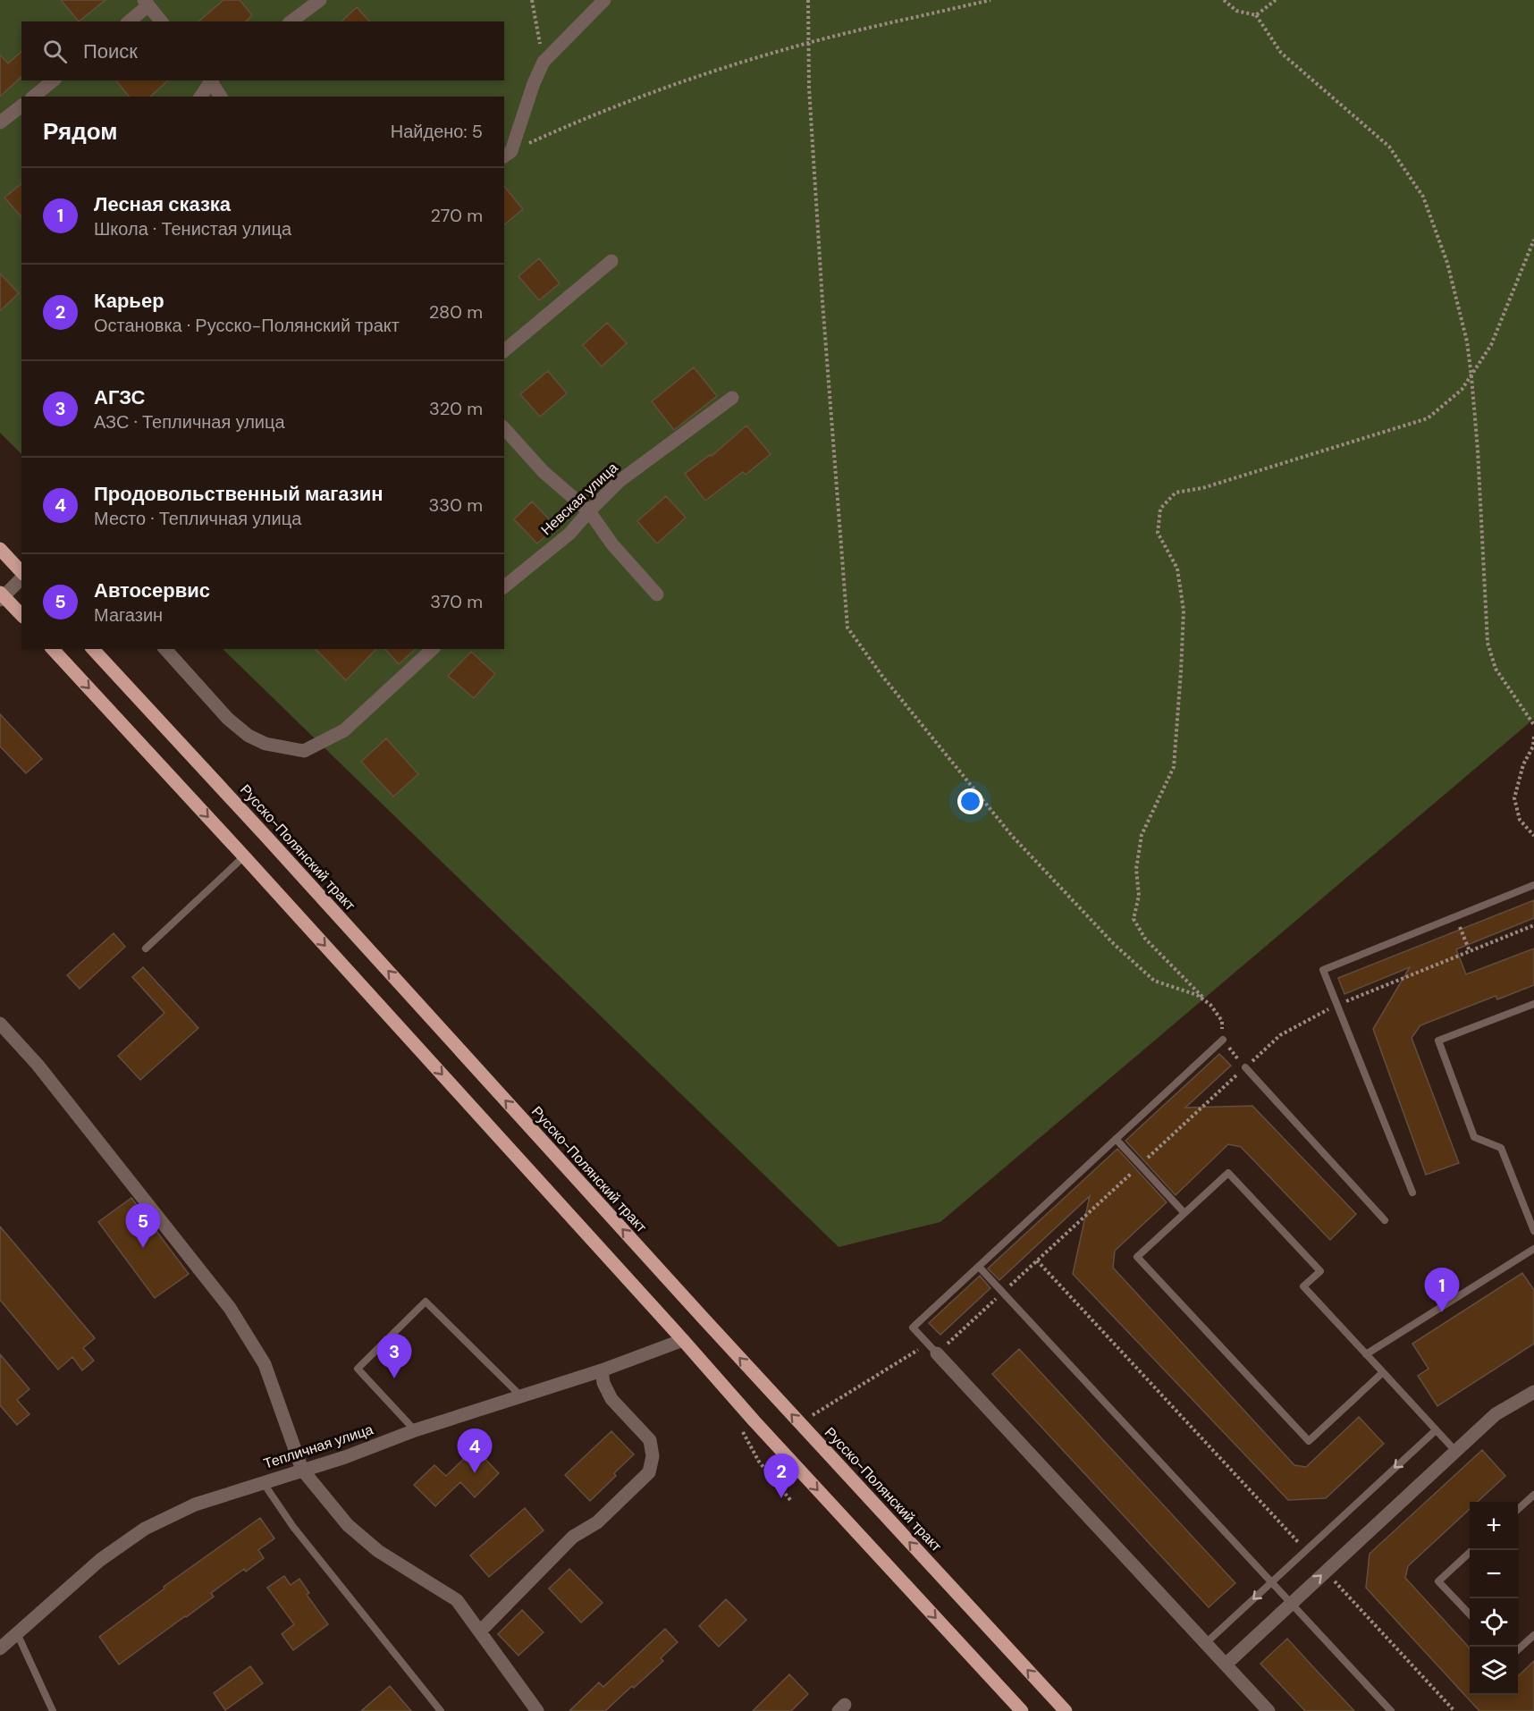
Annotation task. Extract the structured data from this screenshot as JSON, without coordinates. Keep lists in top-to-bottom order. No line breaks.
{"streets":{"main road":["Русско-Полянский тракт"],"street":["Невская улица","Тепличная улица"]},"page":{"search":"Поиск","heading":["Рядом","Найдено: 5"],"list":[{"mark":"1","name":"Лесная сказка","note":"Школа · Тенистая улица","value":"270 m"},{"mark":"2","name":"Карьер","note":"Остановка · Русско-Полянский тракт","value":"280 m"},{"mark":"3","name":"АГЗС","note":"АЗС · Тепличная улица","value":"320 m"},{"mark":"4","name":"Продовольственный магазин","note":"Место · Тепличная улица","value":"330 m"},{"mark":"5","name":"Автосервис","note":"Магазин","value":"370 m"}],"pins":["5","1","3","4","2"],"map_buttons":["+","−"]}}
